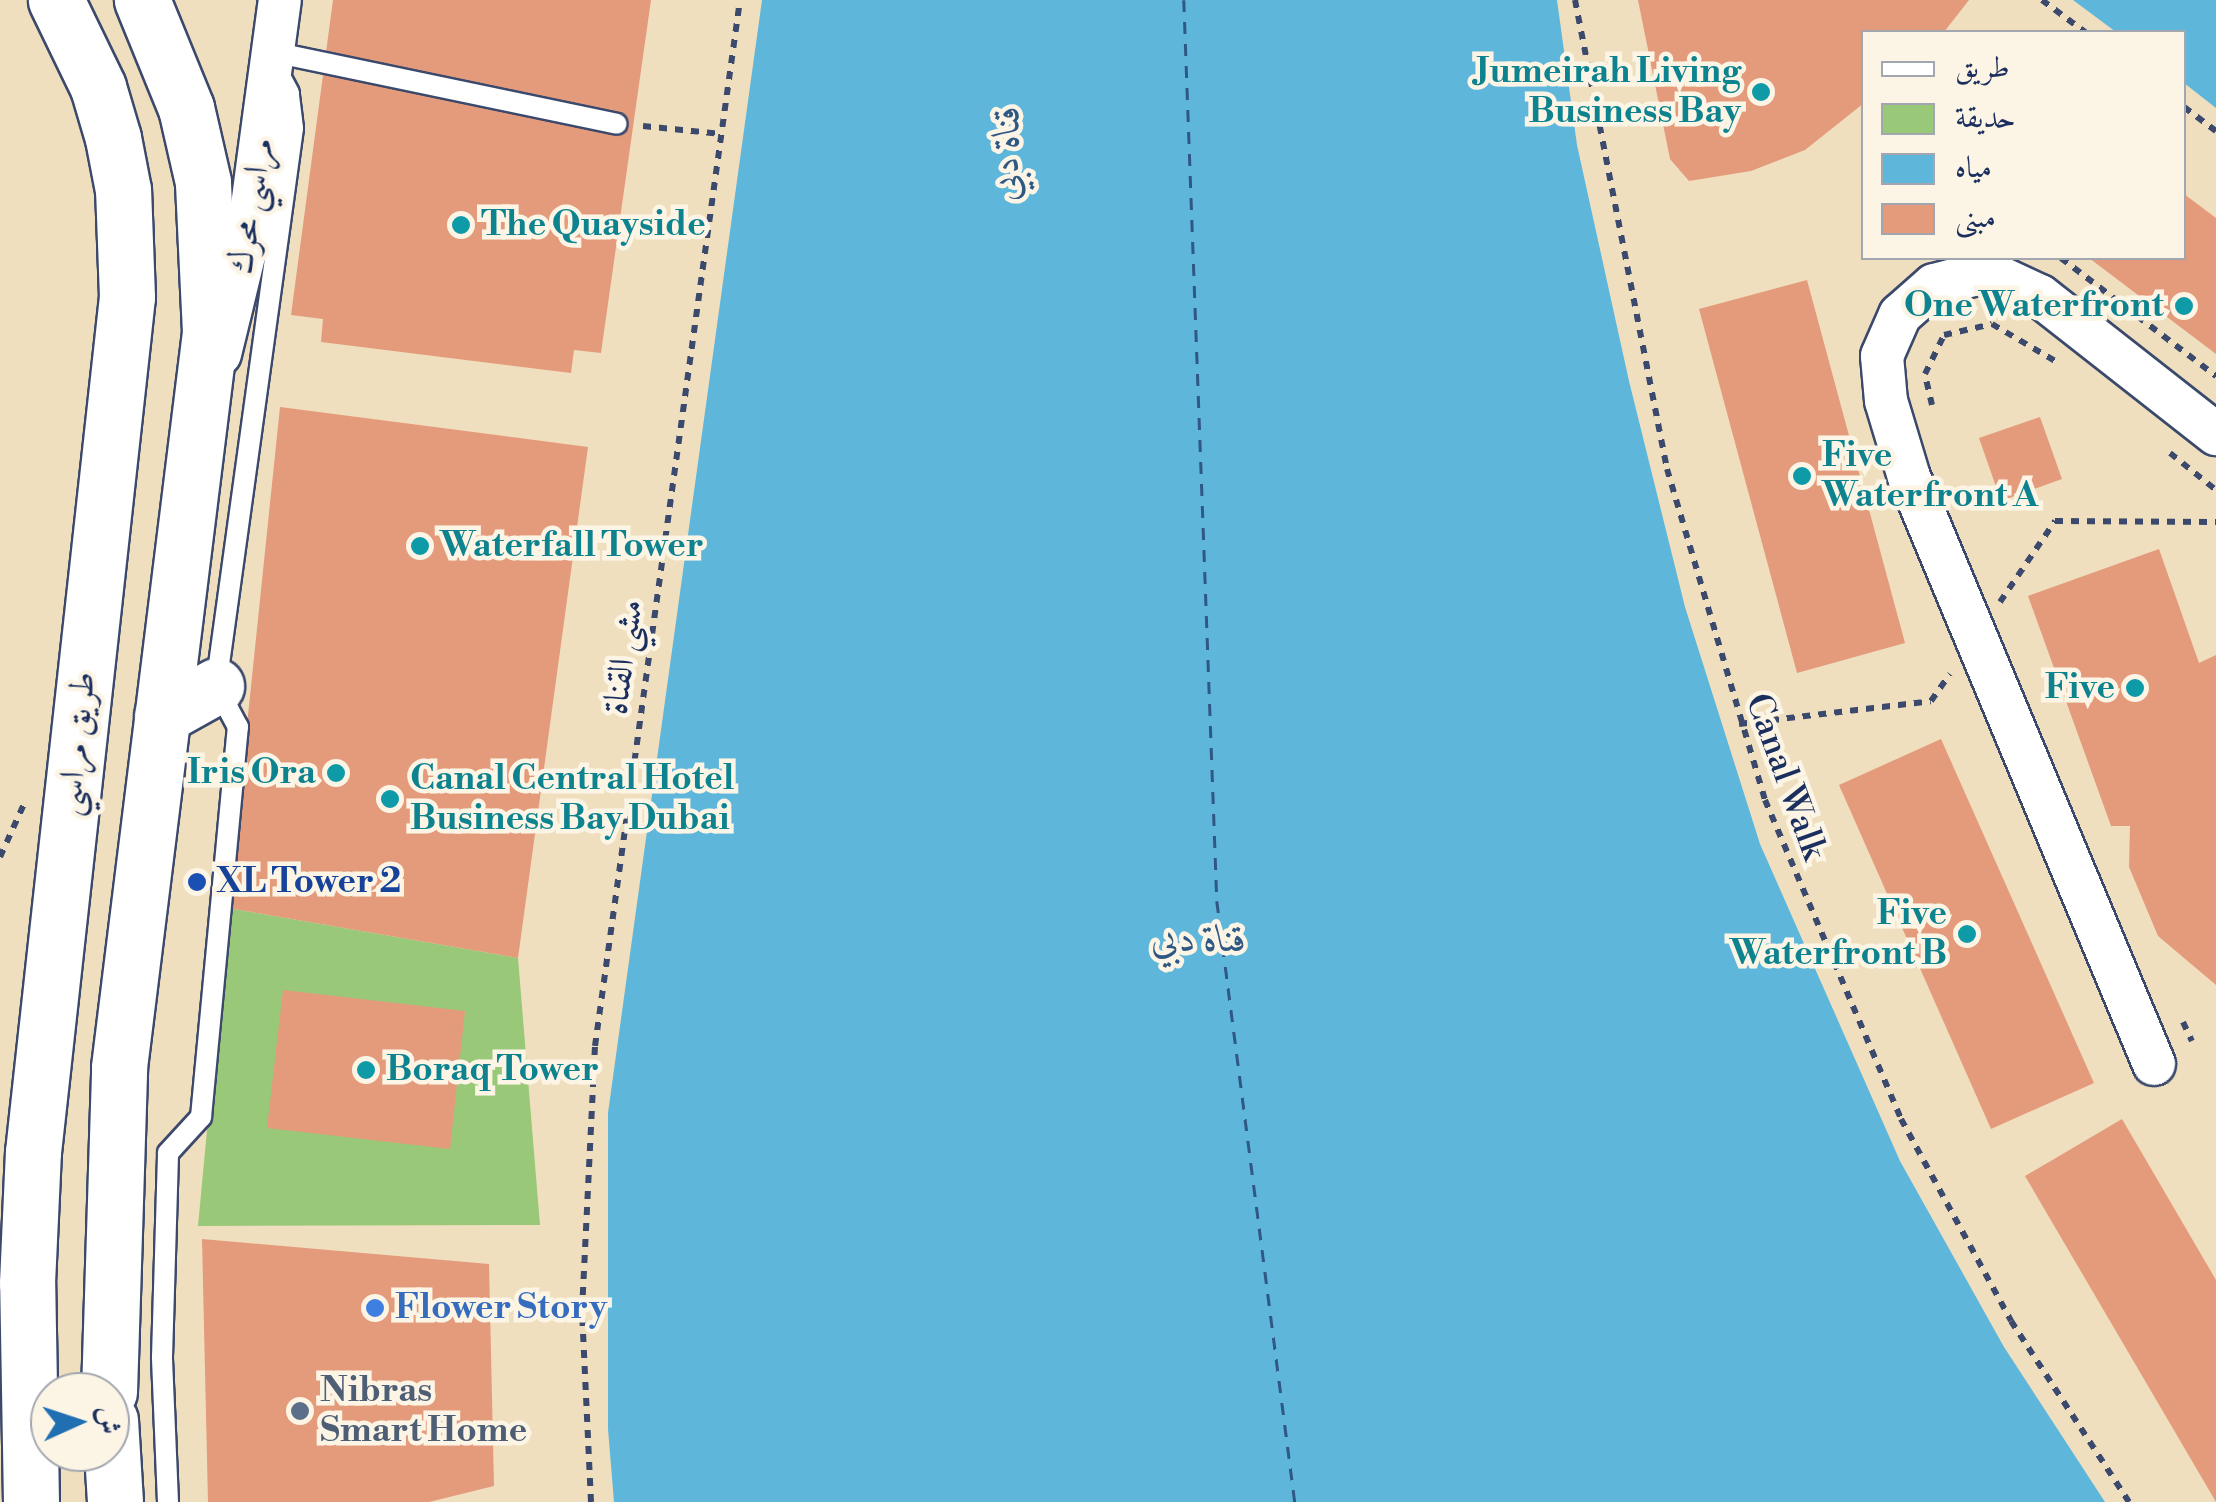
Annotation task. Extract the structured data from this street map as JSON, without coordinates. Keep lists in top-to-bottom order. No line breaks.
{"streets":{"street":["مراسي محرك","طريق مراسي"],"path":["مشي القناة","Canal Walk"]},"water":["قناة دبي"],"places":["Jumeirah Living Business Bay","The Quayside","One Waterfront","Five Waterfront A","Waterfall Tower","Five","Iris Ora","Canal Central Hotel Business Bay Dubai","XL Tower 2","Five Waterfront B","Boraq Tower","Flower Story","Nibras Smart Home"],"legend":["طريق","حديقة","مياه","مبنى"],"north":"right"}
